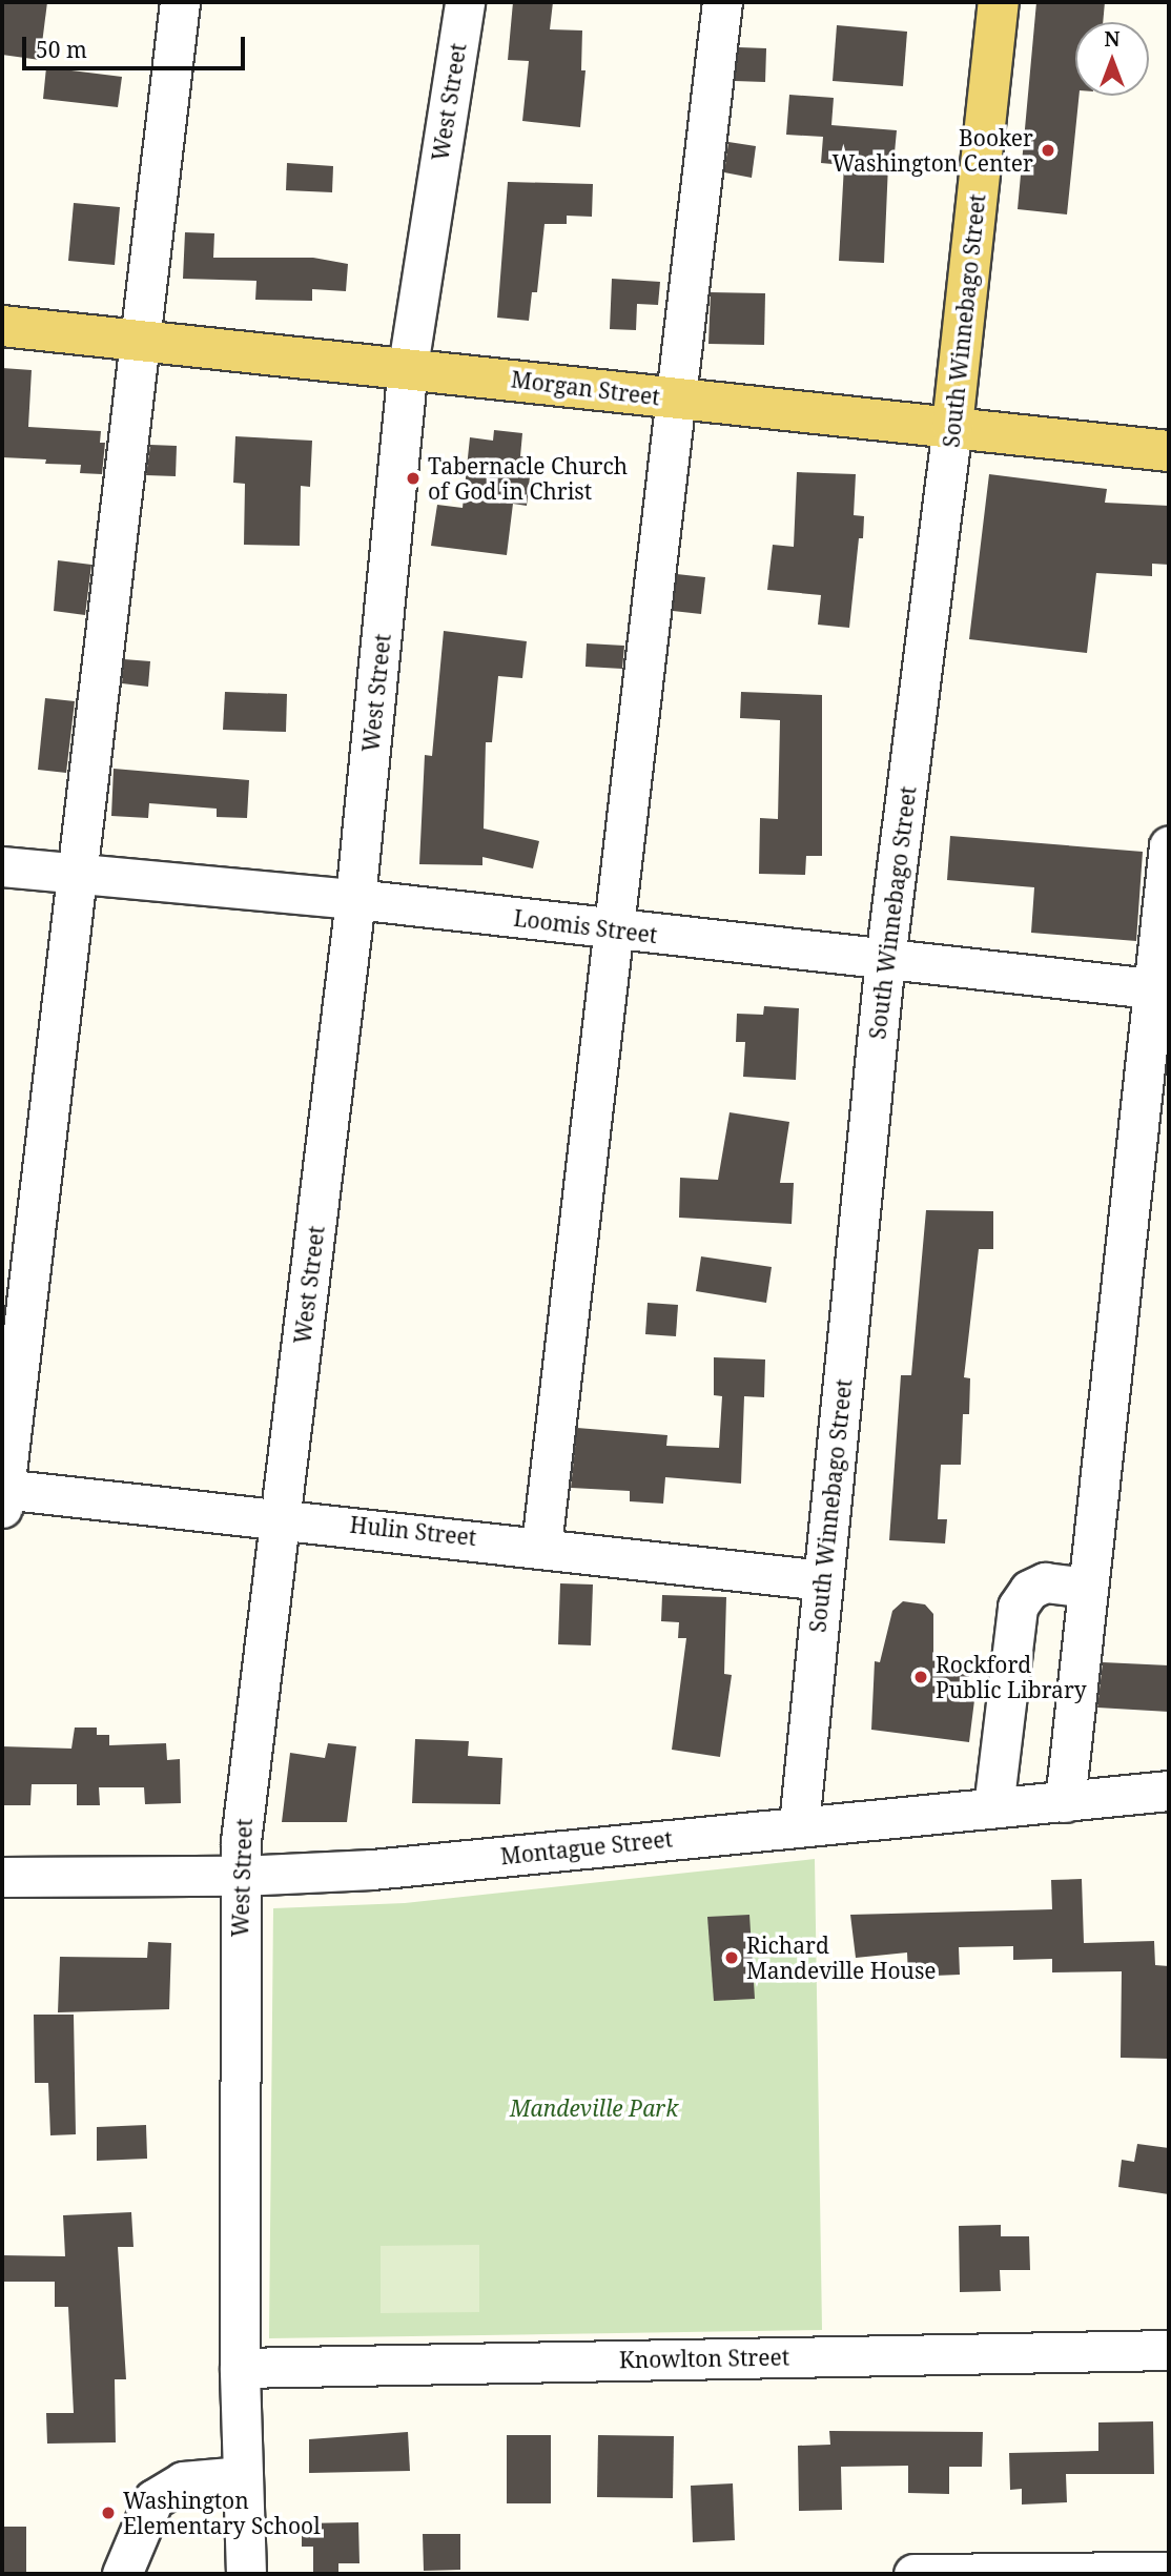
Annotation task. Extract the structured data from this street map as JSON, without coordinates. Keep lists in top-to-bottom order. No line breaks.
{"streets":{"main road":["South Winnebago Street","Morgan Street"],"street":["West Street","Loomis Street","Hulin Street","Montague Street","Knowlton Street"]},"crossings":[["West Street","Morgan Street"],["West Street","Loomis Street"],["West Street","Hulin Street"],["West Street","Montague Street"],["West Street","Knowlton Street"],["South Winnebago Street","Morgan Street"],["South Winnebago Street","Loomis Street"],["South Winnebago Street","Hulin Street"],["South Winnebago Street","Montague Street"]],"parks":["Mandeville Park"],"places":["Booker Washington Center","Tabernacle Church of God in Christ","Rockford Public Library","Richard Mandeville House","Washington Elementary School"],"scale_bar":"50 m","north":"top"}
